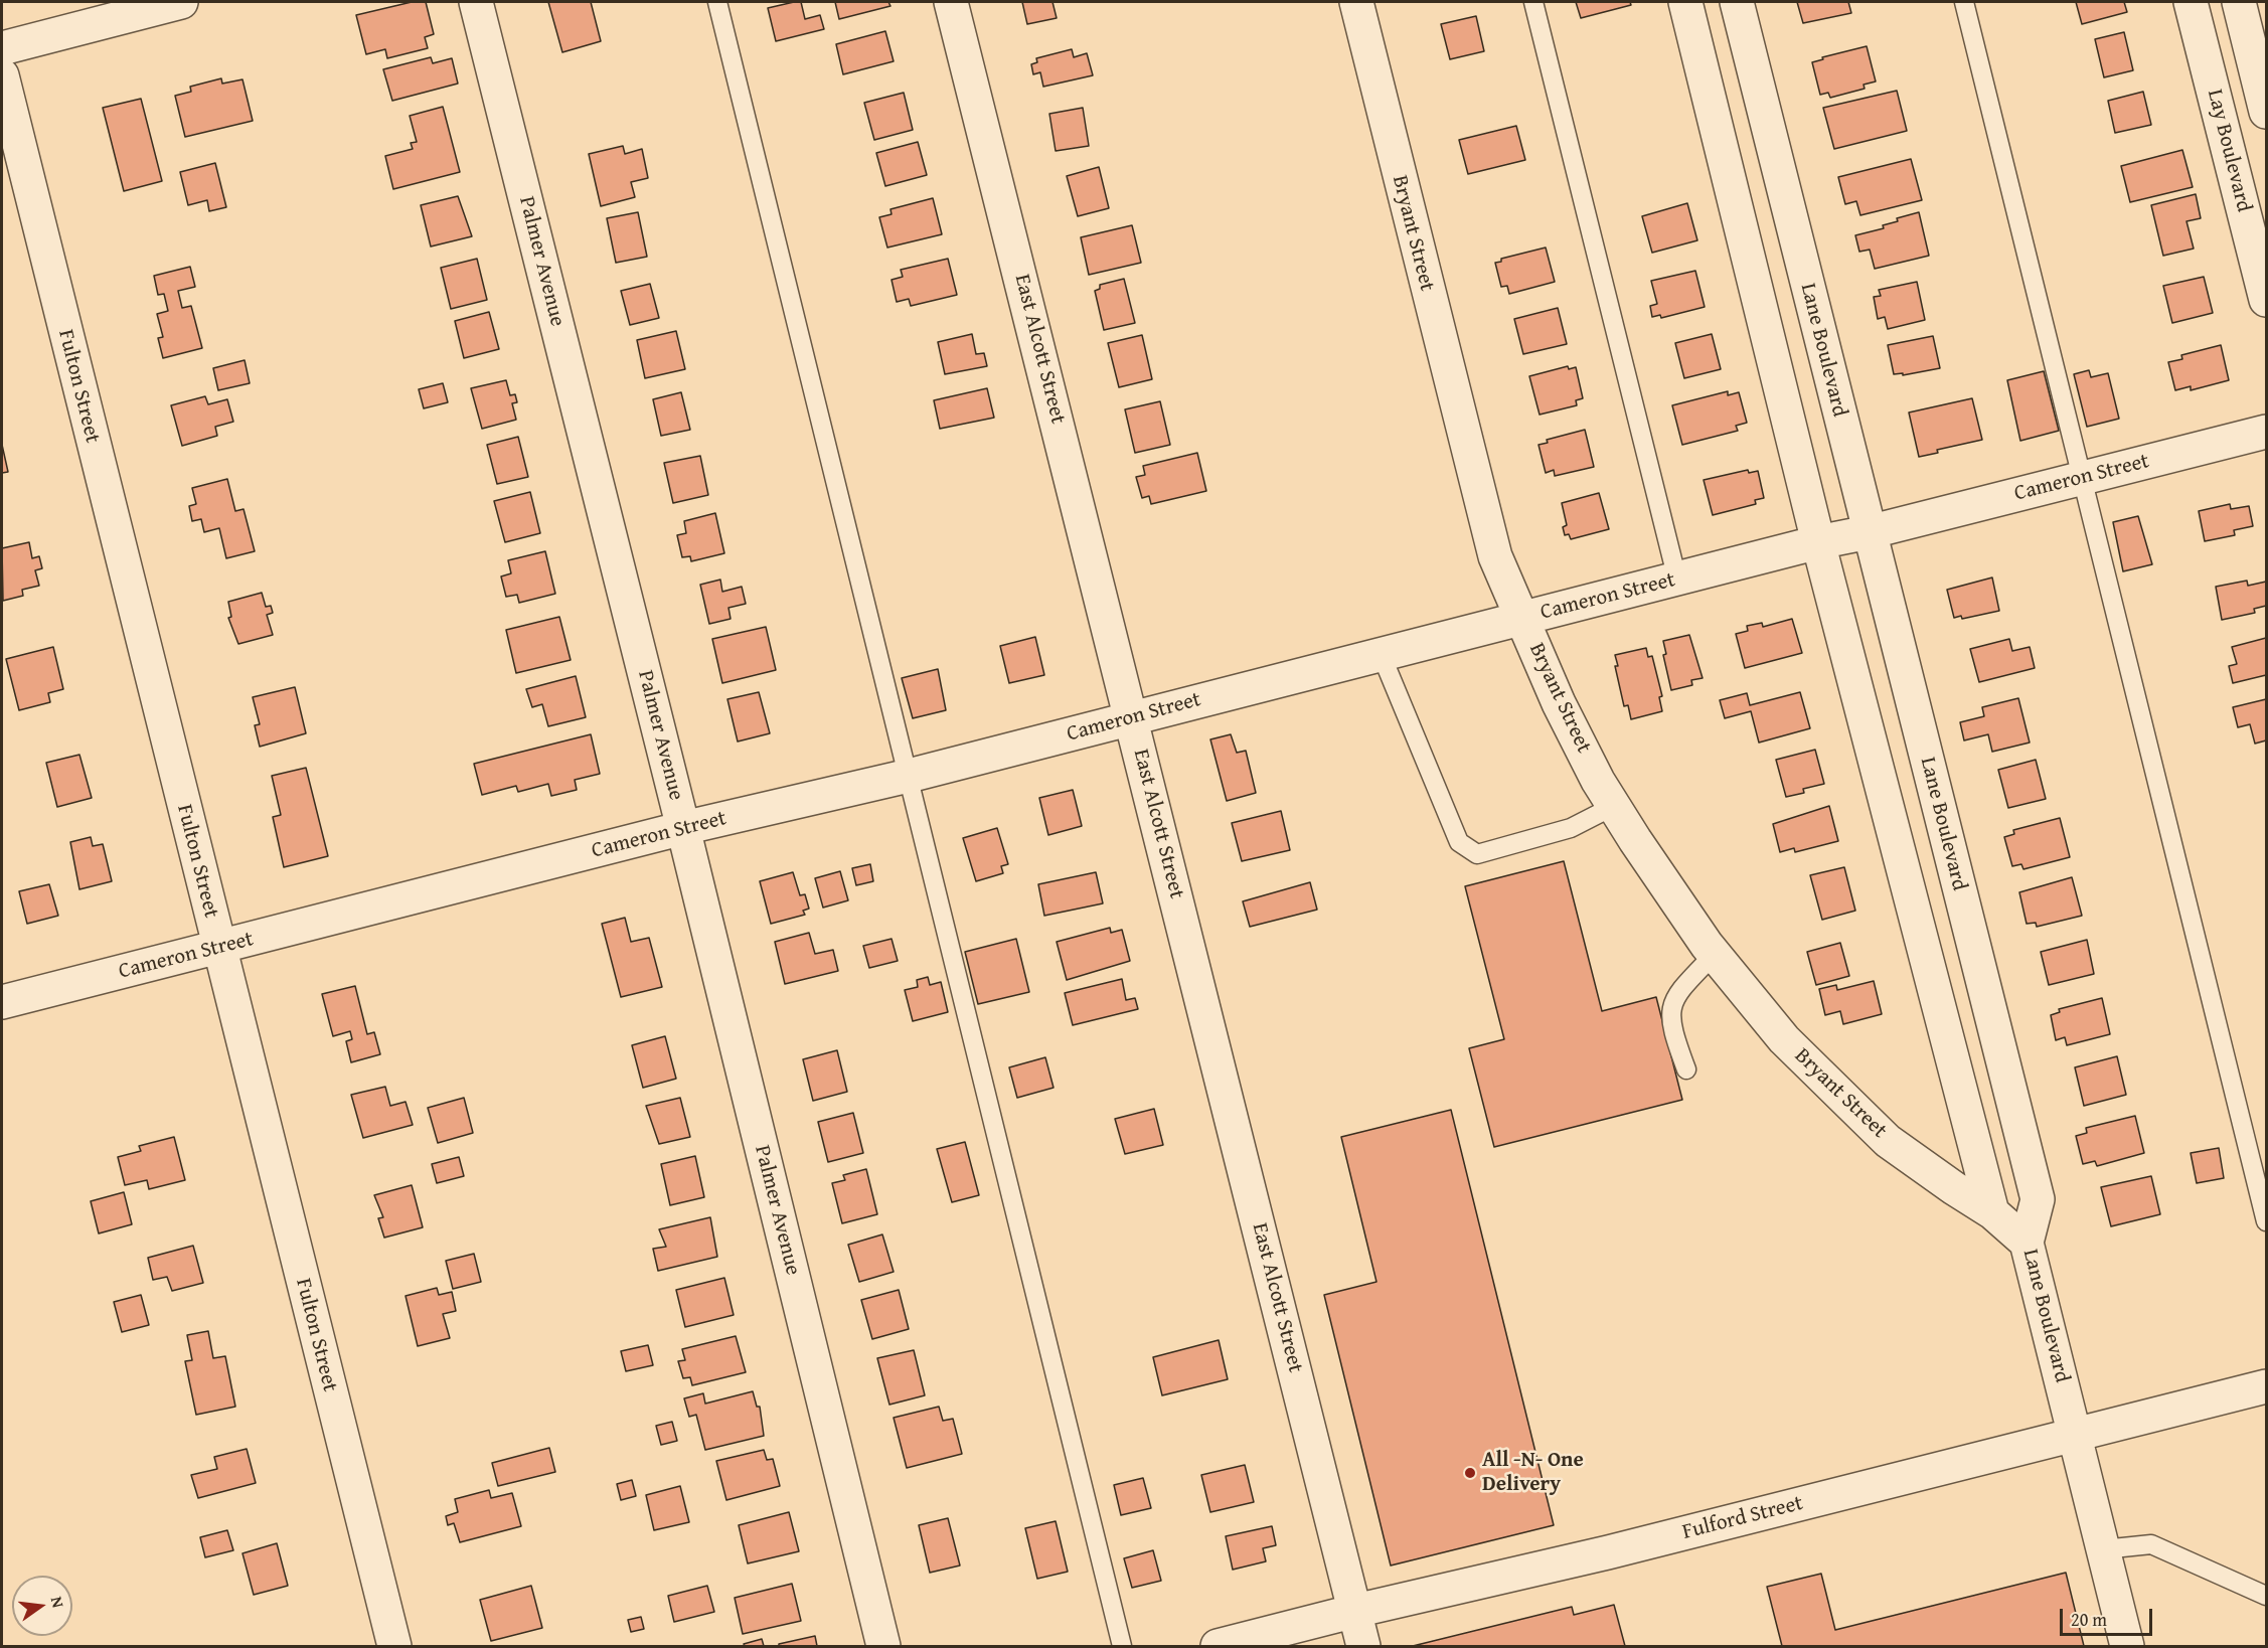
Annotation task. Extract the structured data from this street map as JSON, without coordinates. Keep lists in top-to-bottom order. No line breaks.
{"streets":{"street":["Lay Boulevard","Bryant Street","Palmer Avenue","East Alcott Street","Lane Boulevard","Fulton Street","Cameron Street","Fulford Street"]},"crossings":[["Bryant Street","Lane Boulevard"],["Bryant Street","Cameron Street"],["Palmer Avenue","Cameron Street"],["East Alcott Street","Cameron Street"],["East Alcott Street","Fulford Street"],["Lane Boulevard","Cameron Street"],["Lane Boulevard","Fulford Street"],["Fulton Street","Cameron Street"]],"places":["All -N- One Delivery"],"scale_bar":"20 m","north":"right"}
